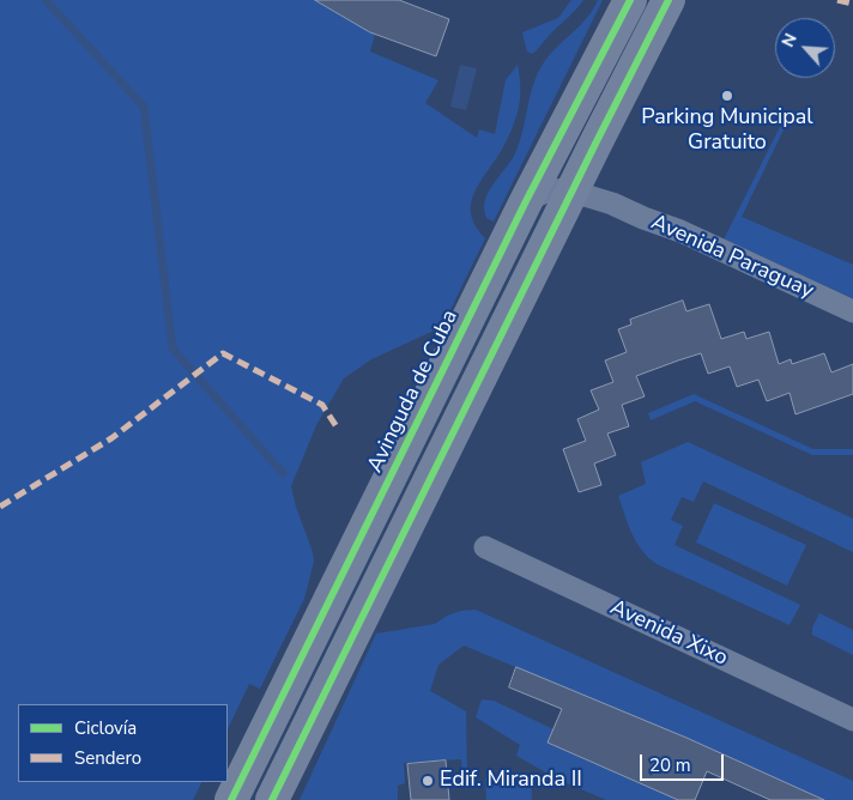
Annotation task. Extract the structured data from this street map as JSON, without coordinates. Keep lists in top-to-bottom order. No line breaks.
{"streets":{"main road":["Avinguda de Cuba"],"street":["Avenida Paraguay","Avenida Xixo"]},"crossings":[["Avenida Paraguay","Avinguda de Cuba"]],"places":["Parking Municipal Gratuito","Edif. Miranda II"],"legend":["Ciclovía","Sendero"],"scale_bar":"20 m","north":"top left"}
